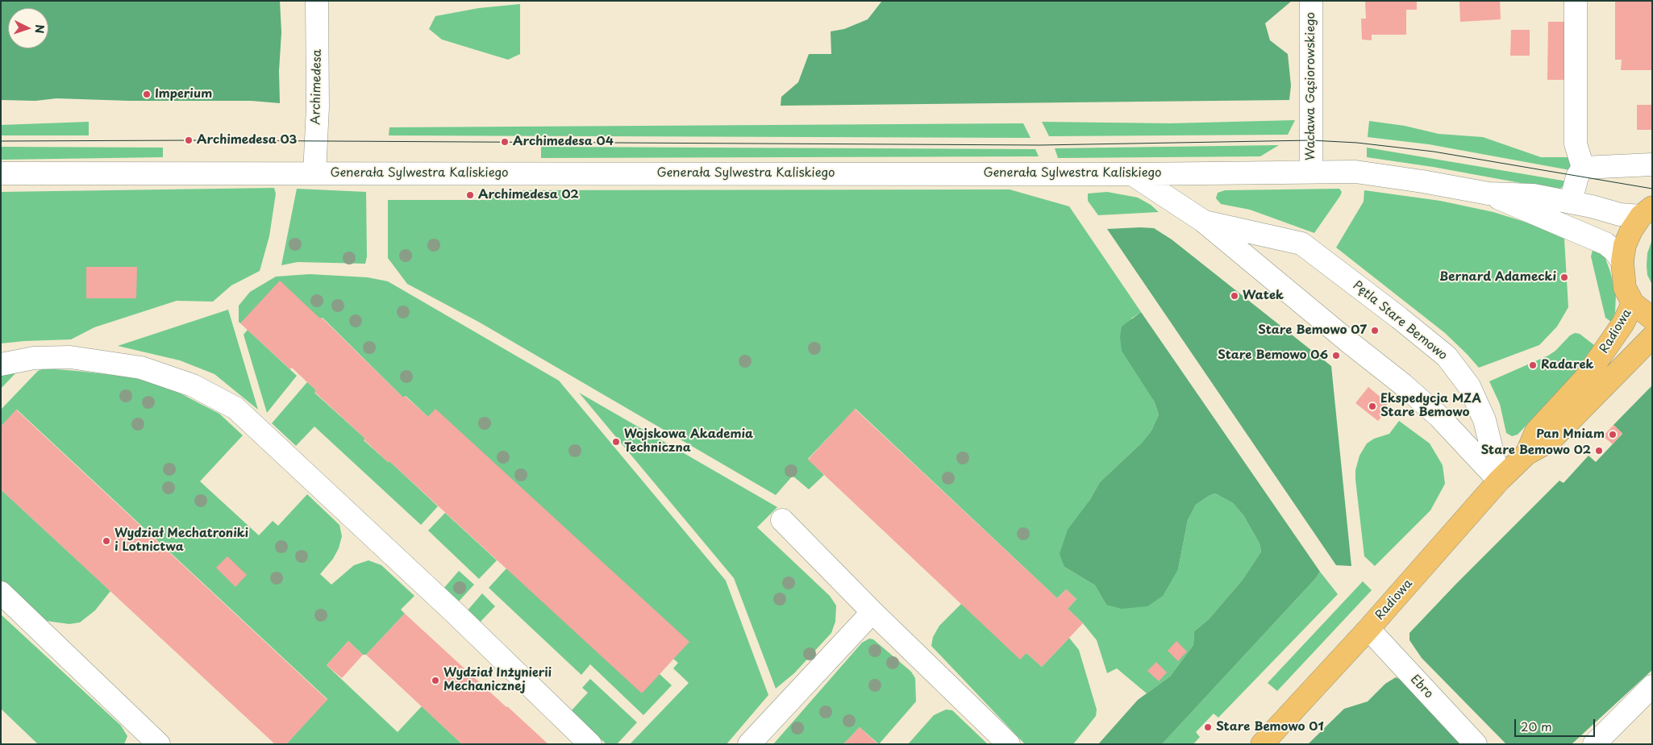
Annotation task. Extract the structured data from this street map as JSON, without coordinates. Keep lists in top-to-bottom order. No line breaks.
{"streets":{"main road":["Radiowa"],"street":["Wacława Gąsiorowskiego","Archimedesa","Generała Sylwestra Kaliskiego","Pętla Stare Bemowo","Ebro"]},"crossings":[["Wacława Gąsiorowskiego","Generała Sylwestra Kaliskiego"],["Archimedesa","Generała Sylwestra Kaliskiego"],["Generała Sylwestra Kaliskiego","Pętla Stare Bemowo"],["Pętla Stare Bemowo","Radiowa"],["Radiowa","Ebro"]],"places":["Imperium","Archimedesa 03","Archimedesa 04","Archimedesa 02","Bernard Adamecki","Watek","Stare Bemowo 07","Stare Bemowo 06","Radarek","Ekspedycja MZA Stare Bemowo","Pan Mniam","Wojskowa Akademia Techniczna","Stare Bemowo 02","Wydział Mechatroniki i Lotnictwa","Wydział Inżynierii Mechanicznej","Stare Bemowo 01"],"scale_bar":"20 m","north":"right"}
